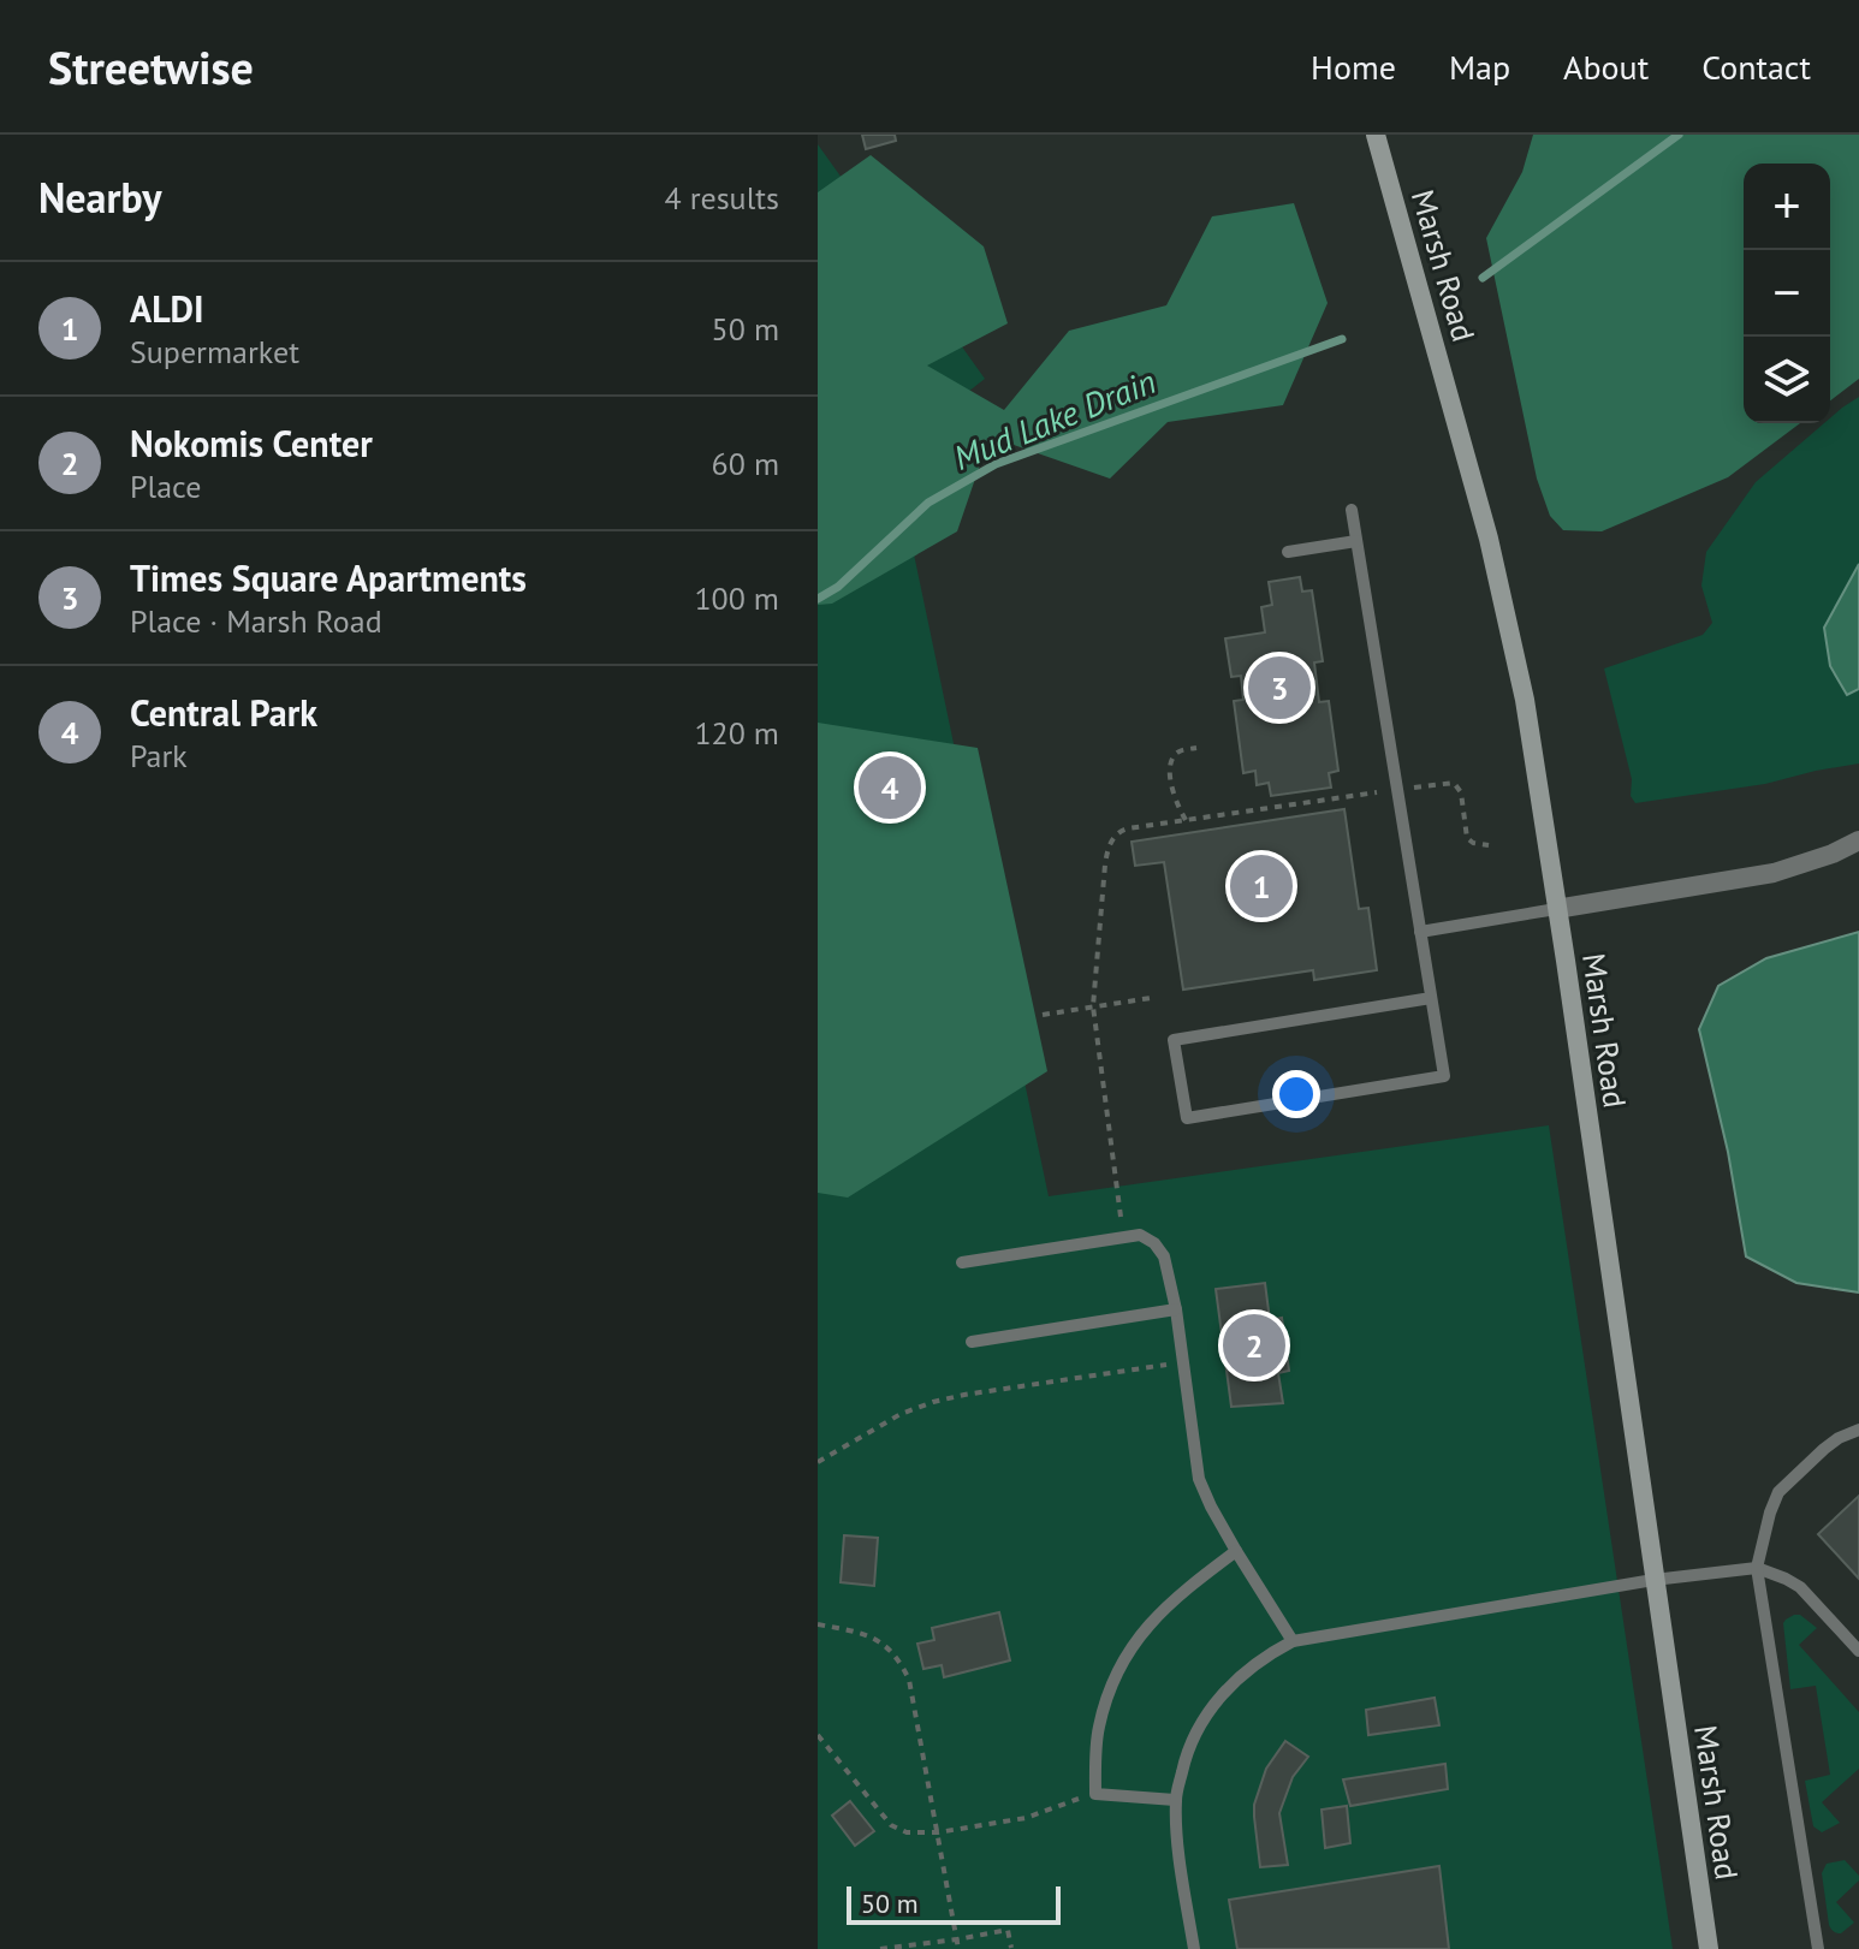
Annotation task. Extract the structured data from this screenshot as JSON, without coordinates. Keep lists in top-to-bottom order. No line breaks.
{"streets":{"main road":["Marsh Road"]},"water":["Mud Lake Drain"],"scale_bar":"50 m","page":{"header":"Streetwise","nav":["Home","Map","About","Contact"],"heading":["Nearby","4 results"],"map_buttons":["+","−"],"list":[{"mark":"1","name":"ALDI","note":"Supermarket","value":"50 m"},{"mark":"2","name":"Nokomis Center","note":"Place","value":"60 m"},{"mark":"3","name":"Times Square Apartments","note":"Place · Marsh Road","value":"100 m"},{"mark":"4","name":"Central Park","note":"Park","value":"120 m"}],"pins":["3","4","1","2"],"scale":"50 m"}}
